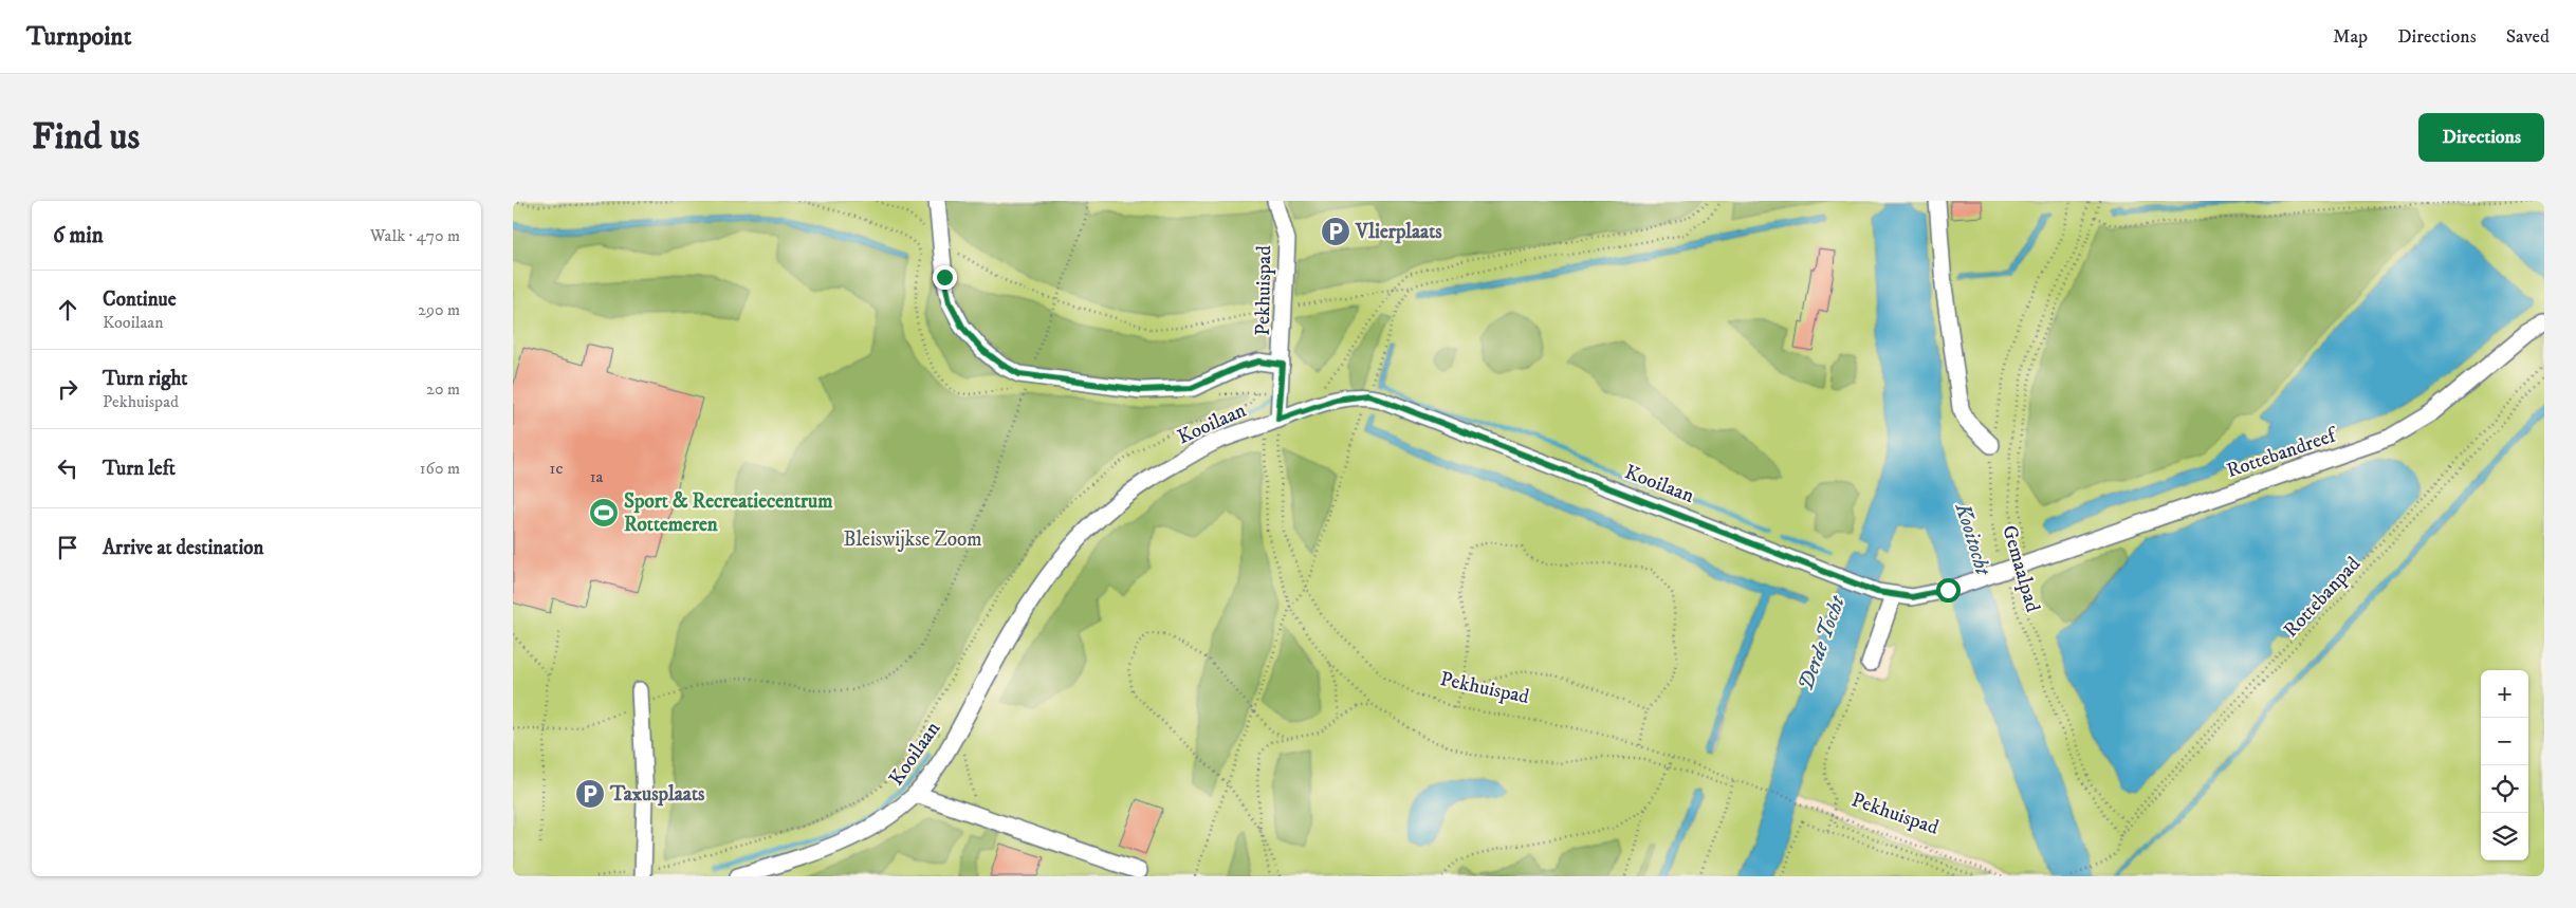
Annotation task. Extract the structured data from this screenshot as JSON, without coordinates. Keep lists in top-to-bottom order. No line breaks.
{"streets":{"street":["Pekhuispad","Kooilaan","Rottebandreef"],"path":["Gemaalpad","Rottebanpad"]},"crossings":[["Pekhuispad","Kooilaan"],["Kooilaan","Rottebandreef"],["Kooilaan","Gemaalpad"],["Rottebandreef","Gemaalpad"],["Gemaalpad","Rottebanpad"]],"water":["Kooitocht","Derde Tocht"],"parks":["Bleiswijkse Zoom"],"places":{"parking":["Vlierplaats","Taxusplaats"],"sports":["Sport & Recreatiecentrum Rottemeren"]},"house_numbers":["1c","1a"],"page":{"header":"Turnpoint","nav":["Map","Directions","Saved"],"buttons":"Directions","title":"Find us","heading":["6 min","Walk · 470 m"],"list":[["Continue","Kooilaan","290 m"],["Turn right","Pekhuispad","20 m"],["Turn left","160 m"],"Arrive at destination"],"map_buttons":["+","−"]}}
